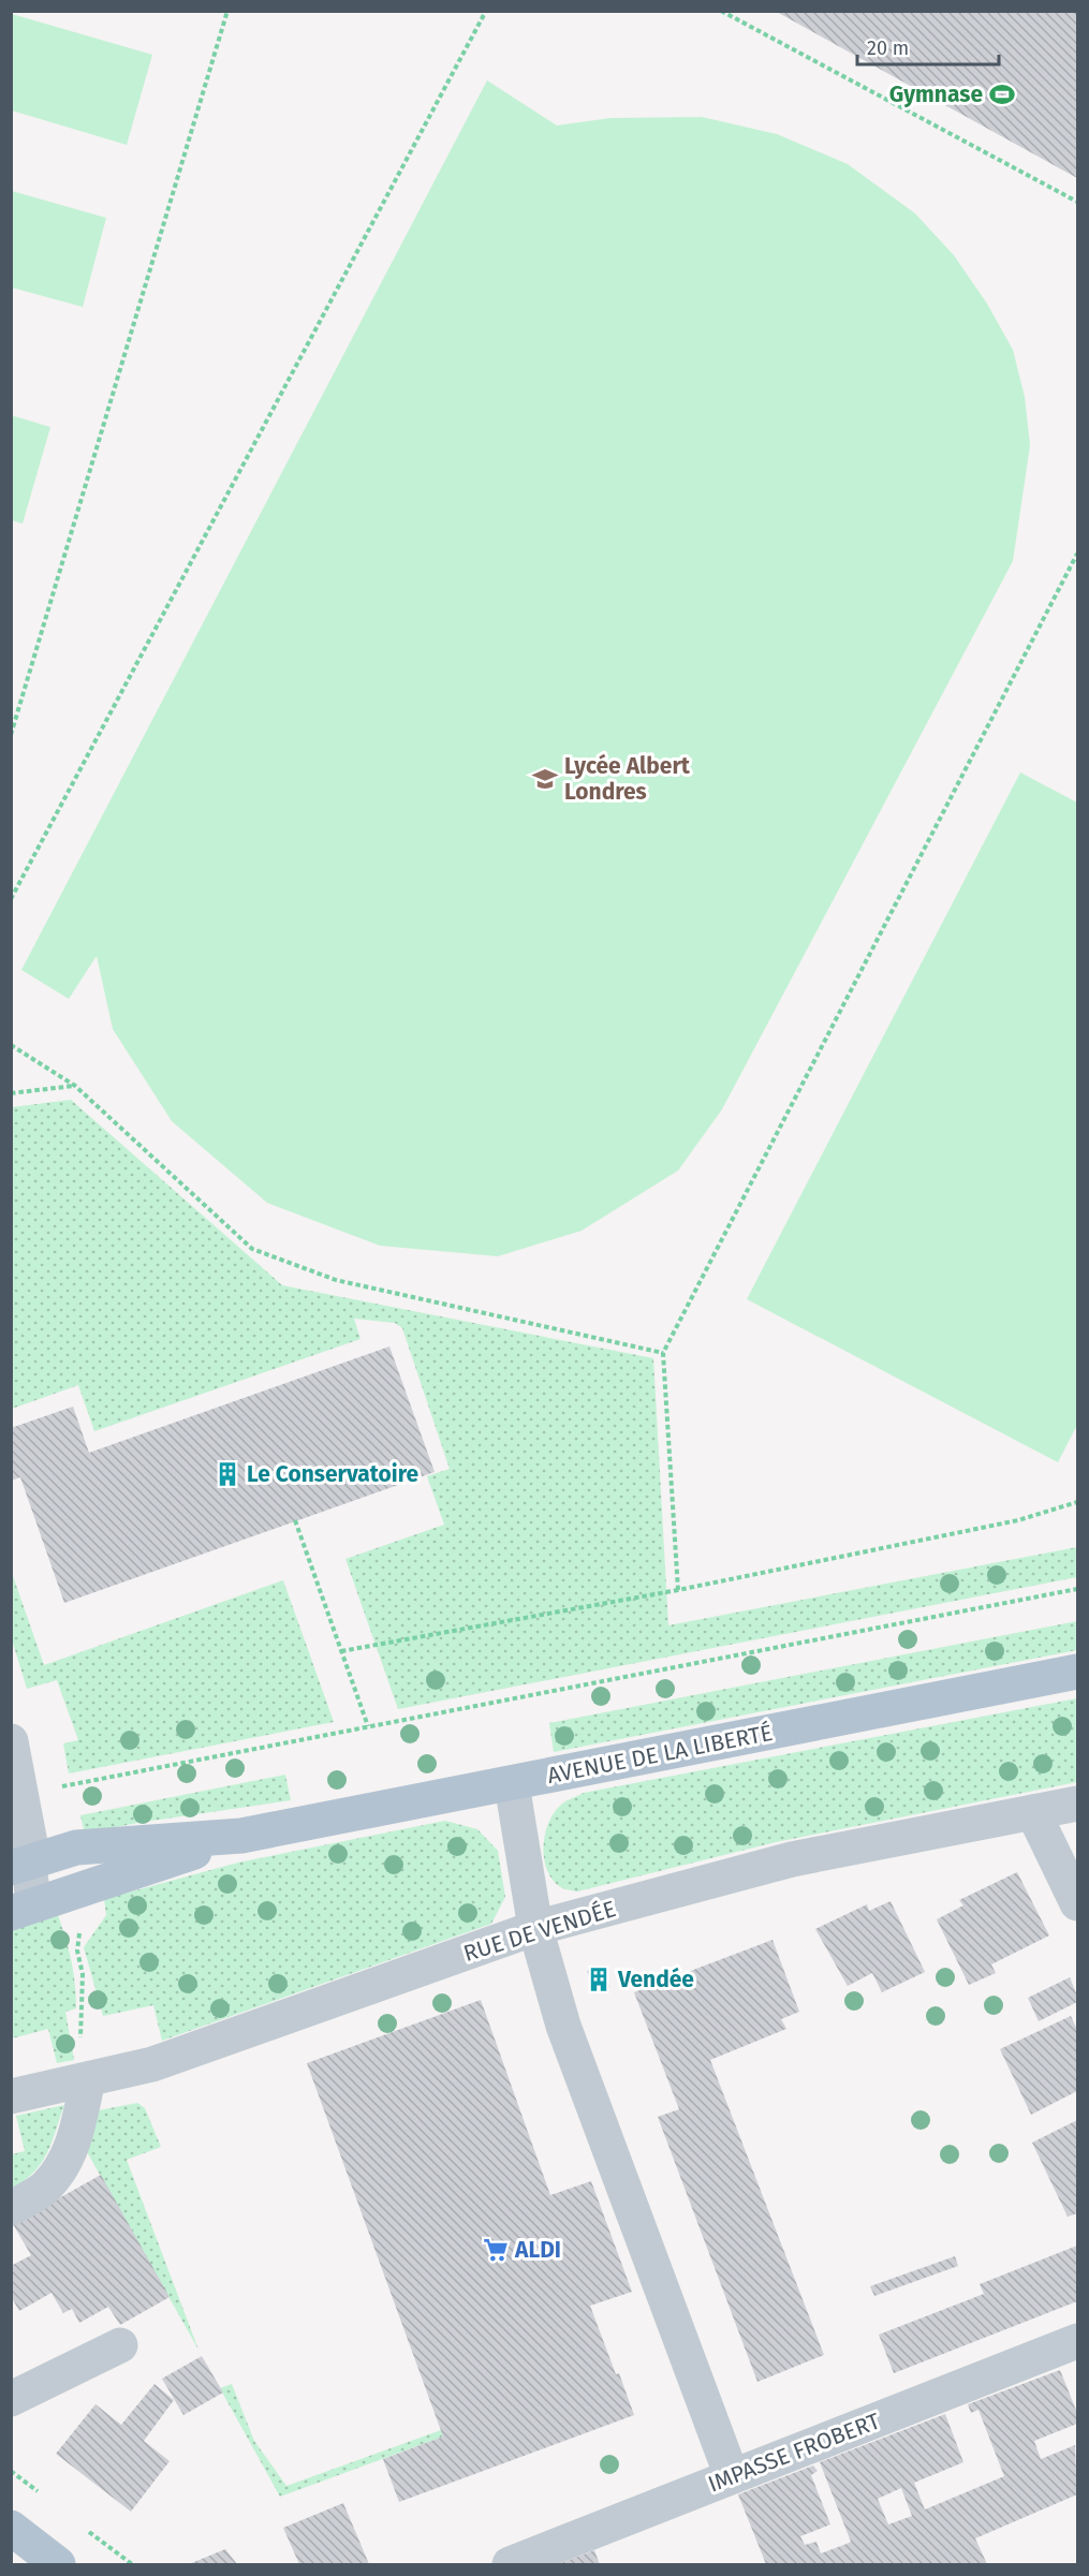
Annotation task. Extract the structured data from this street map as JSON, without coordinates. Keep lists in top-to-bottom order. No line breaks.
{"streets":{"main road":["AVENUE DE LA LIBERTÉ"],"street":["RUE DE VENDÉE","IMPASSE FROBERT"]},"places":{"sports":["Gymnase"],"school or university":["Lycée Albert Londres"],"building":["Le Conservatoire","Vendée"],"supermarket":["ALDI"]},"scale_bar":"20 m"}
